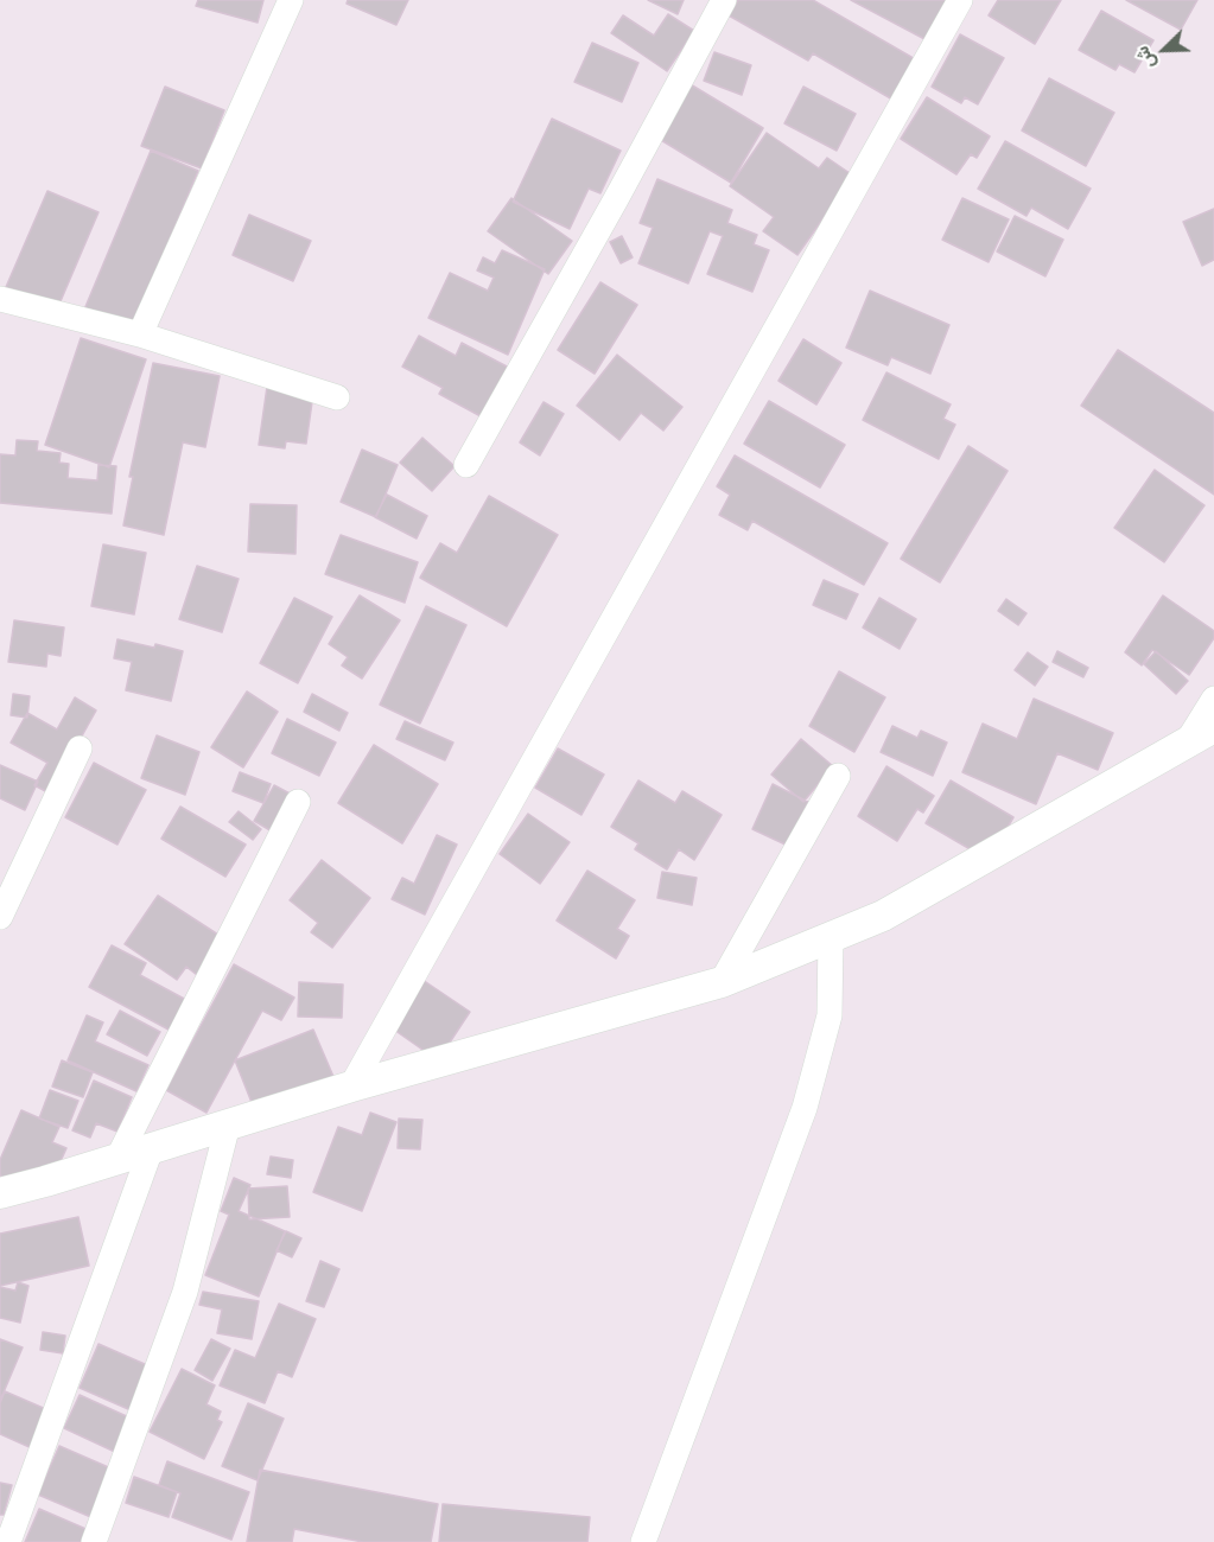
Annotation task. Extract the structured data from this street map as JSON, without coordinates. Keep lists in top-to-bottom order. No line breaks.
{"north":"bottom left"}
